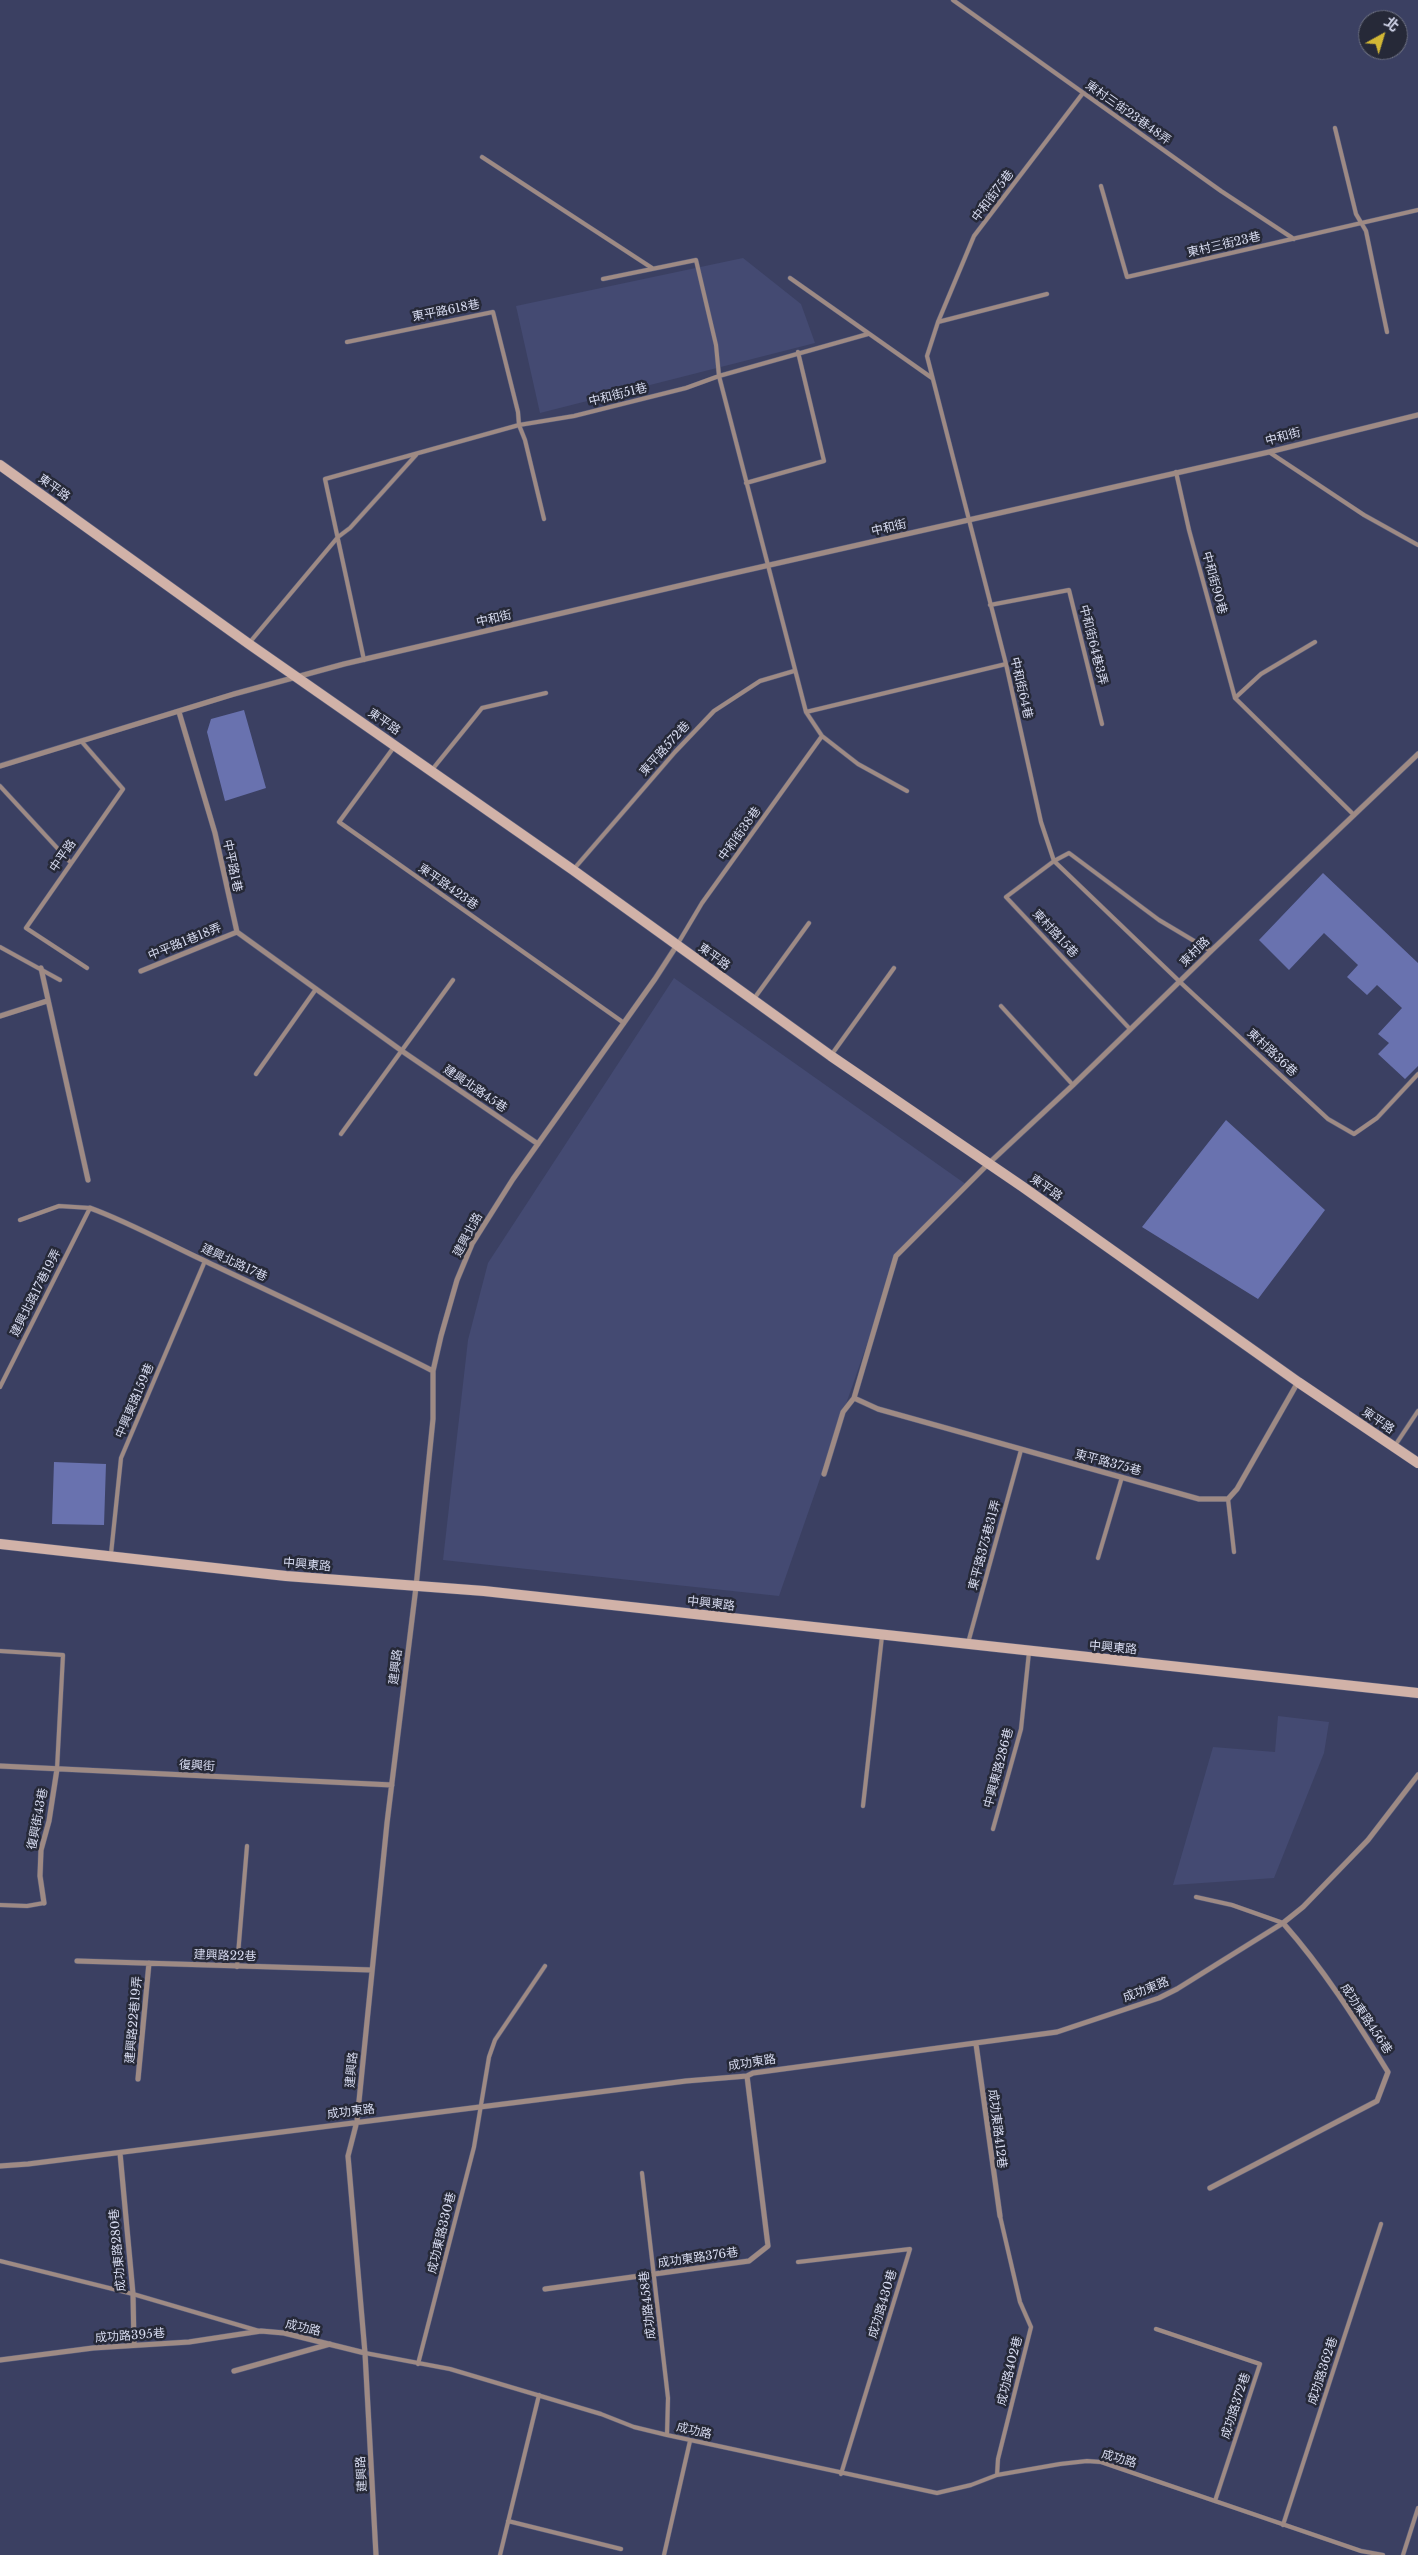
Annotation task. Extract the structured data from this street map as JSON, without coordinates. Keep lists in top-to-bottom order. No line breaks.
{"streets":{"street":["中和街","東平路","中平路1巷","中平路1巷18弄","東村路","建興北路45巷","建興北路","建興北路17巷","東平路375巷","中興東路","建興路","復興街","復興街43巷","建興路22巷","成功東路","成功東路456巷","建興路22巷19弄","成功東路412巷","成功東路280巷","成功東路376巷","成功路","成功路395巷"],"lane":["東村三街23巷48弄","中和街75巷","東村三街23巷","東平路618巷","中和街51巷","中和街90巷","中和街64巷3弄","中和街64巷","東平路572巷","中和街38巷","中平路","東平路423巷","東村路15巷","東村路36巷","建興北路17巷19弄","中興東路159巷","東平路375巷31弄","中興東路286巷","成功東路330巷","成功路430巷","成功路458巷","成功路402巷","成功路362巷","成功路372巷"]},"crossings":[["東村三街23巷48弄","中和街75巷"],["東村三街23巷48弄","東村三街23巷"],["中和街75巷","中和街"],["中和街75巷","中和街64巷"],["東平路618巷","中和街51巷"],["中和街","東平路"],["中和街","中和街90巷"],["中和街","中和街64巷"],["東平路","東平路572巷"],["東平路","中和街38巷"],["東平路","東平路423巷"],["東平路","東村路"],["東平路","建興北路"],["中和街64巷3弄","中和街64巷"],["中和街64巷","東村路15巷"],["中和街64巷","東村路"],["中和街64巷","東村路36巷"],["中和街38巷","建興北路"],["中平路1巷","中平路1巷18弄"],["東平路423巷","建興北路"],["東村路15巷","東村路"],["東村路","東村路36巷"],["建興北路45巷","建興北路"],["建興北路","建興北路17巷"],["建興北路","中興東路"],["建興北路","建興路"],["建興北路17巷","建興北路17巷19弄"],["建興北路17巷","中興東路159巷"],["中興東路159巷","中興東路"],["東平路375巷","東平路375巷31弄"],["東平路375巷31弄","中興東路"],["中興東路","建興路"],["中興東路","中興東路286巷"],["建興路","復興街"],["建興路","建興路22巷"],["建興路","成功東路"],["建興路","成功路"],["復興街","復興街43巷"],["建興路22巷","建興路22巷19弄"],["成功東路","成功東路456巷"],["成功東路","成功東路412巷"],["成功東路","成功東路330巷"],["成功東路","成功東路280巷"],["成功東路","成功東路376巷"],["成功東路412巷","成功路402巷"],["成功東路330巷","成功路"],["成功東路280巷","成功路"],["成功東路280巷","成功路395巷"],["成功東路376巷","成功路458巷"],["成功路430巷","成功路"],["成功路458巷","成功路"],["成功路","成功路395巷"],["成功路","成功路402巷"],["成功路","成功路362巷"],["成功路","成功路372巷"]],"north":"top right"}
